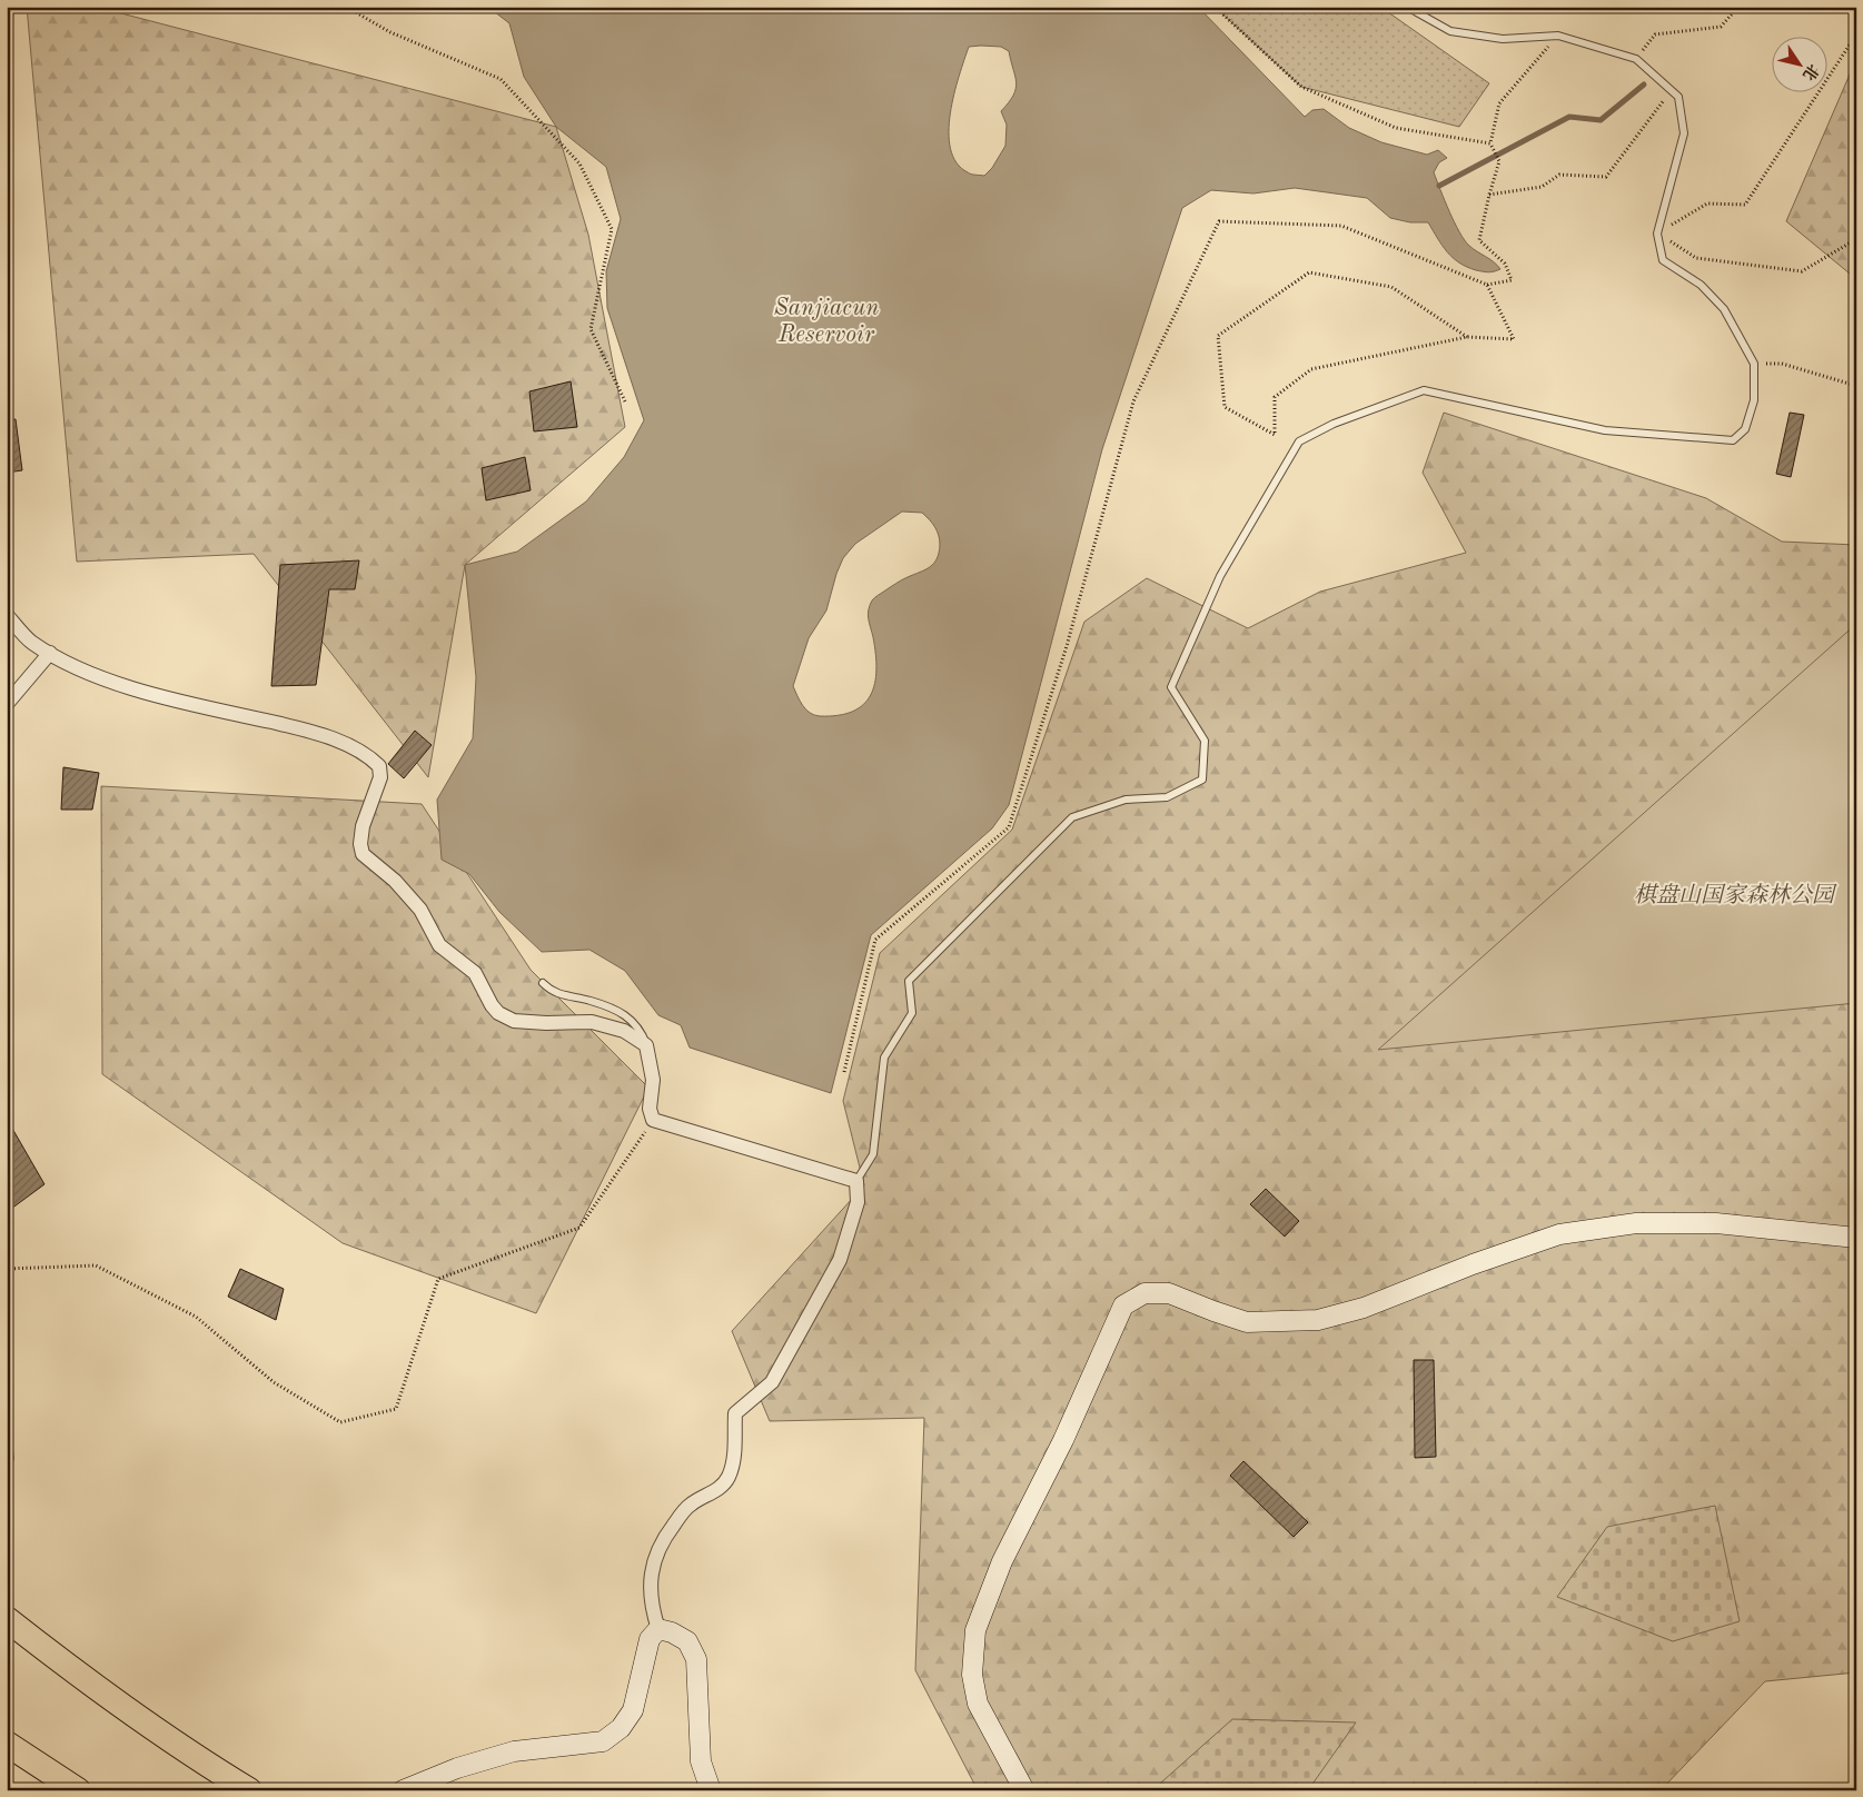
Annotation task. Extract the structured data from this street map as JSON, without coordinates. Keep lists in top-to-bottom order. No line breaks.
{"water":["Sanjiacun Reservoir"],"parks":["棋盘山国家森林公园"],"north":"bottom right"}
